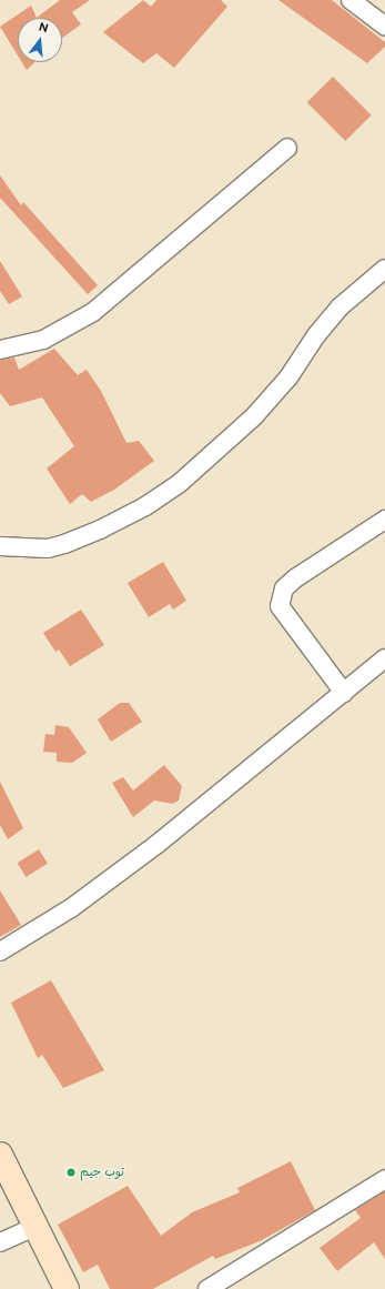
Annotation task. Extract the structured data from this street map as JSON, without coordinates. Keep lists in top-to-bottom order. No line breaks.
{"places":["توب جيم"],"north":"top"}
